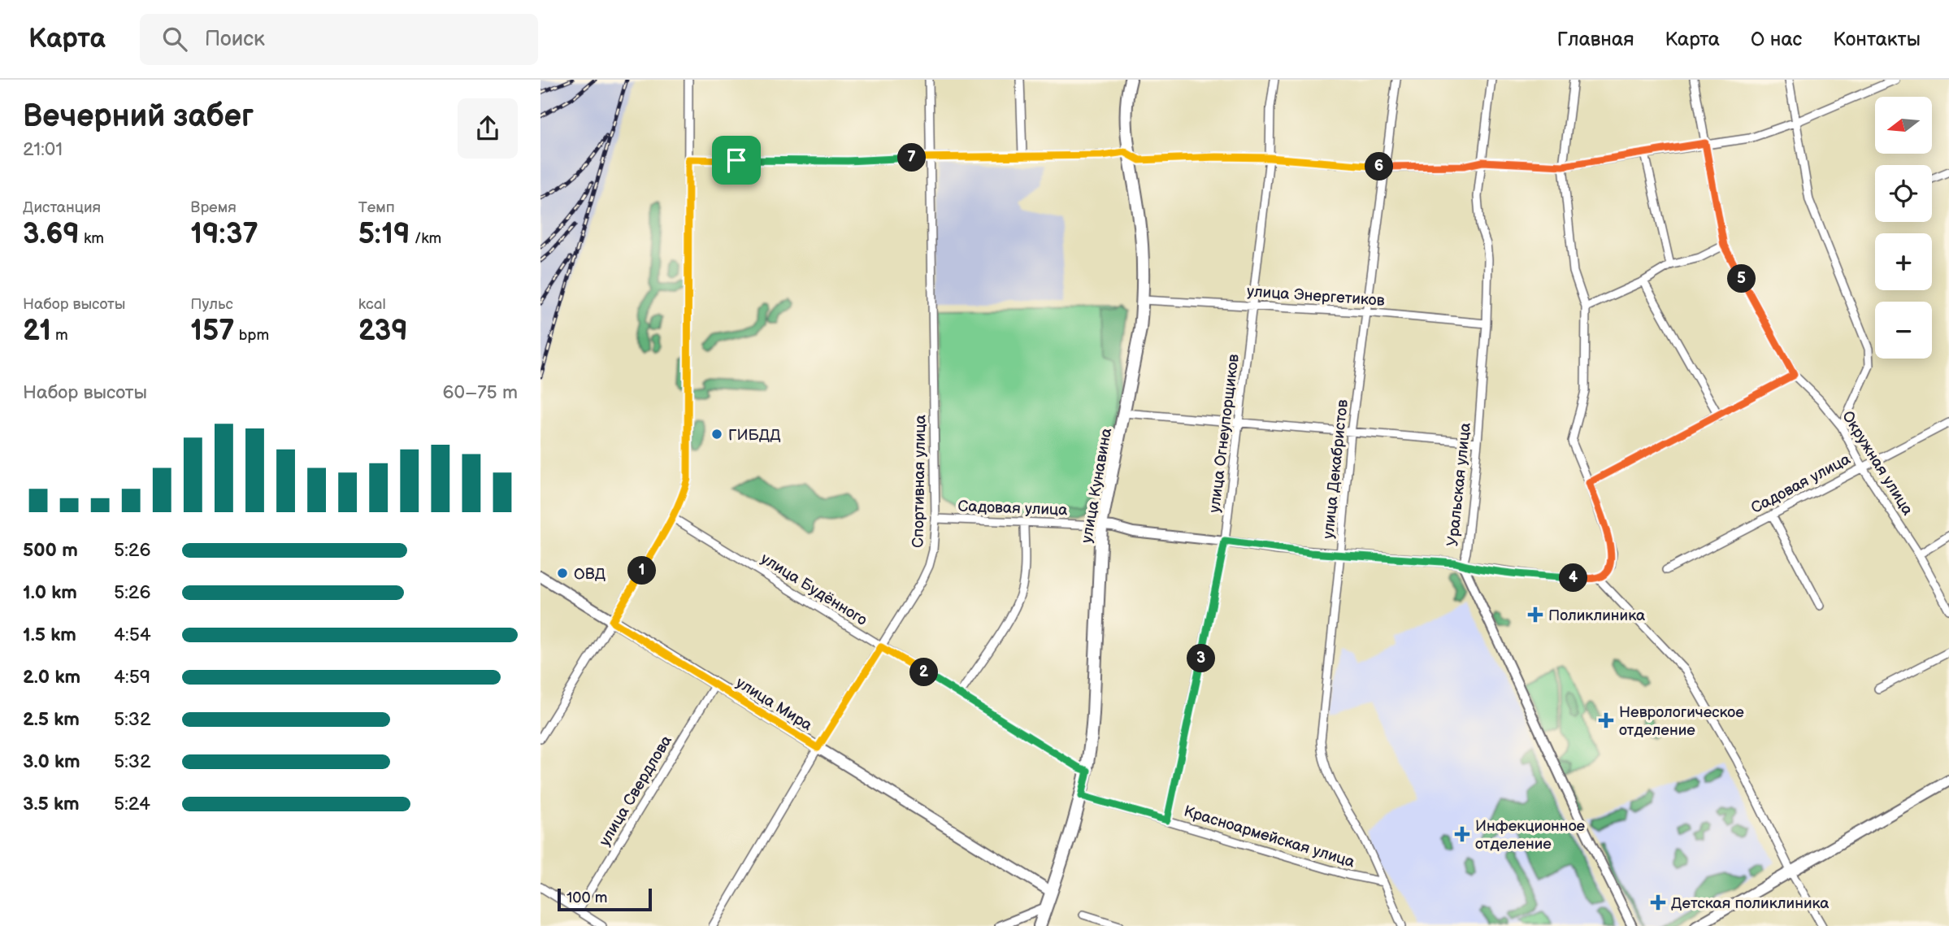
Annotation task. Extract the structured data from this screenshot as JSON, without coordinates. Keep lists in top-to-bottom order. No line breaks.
{"streets":{"main road":["улица Кунавина","улица Мира"],"street":["улица Энергетиков","улица Огнеупорщиков","Окружная улица","улица Декабристов","Спортивная улица","Садовая улица","Уральская улица","улица Будённого","улица Свердлова","Красноармейская улица"]},"crossings":[["улица Энергетиков","улица Огнеупорщиков"],["улица Энергетиков","улица Декабристов"],["улица Энергетиков","Уральская улица"],["улица Энергетиков","улица Кунавина"],["улица Огнеупорщиков","Садовая улица"],["улица Огнеупорщиков","Красноармейская улица"],["Окружная улица","Садовая улица"],["улица Декабристов","Садовая улица"],["улица Декабристов","Красноармейская улица"],["Спортивная улица","Садовая улица"],["Спортивная улица","улица Будённого"],["Спортивная улица","улица Мира"],["Садовая улица","Уральская улица"],["Садовая улица","улица Кунавина"],["улица Кунавина","улица Будённого"],["улица Кунавина","улица Мира"],["улица Кунавина","Красноармейская улица"],["улица Мира","улица Свердлова"]],"places":{"other":["ГИБДД","ОВД"],"health":["Поликлиника","Неврологическое отделение","Инфекционное отделение","Детская поликлиника"]},"scale_bar":"100 m","north":"left","page":{"header":"Карта","search":"Поиск","nav":["Главная","Карта","О нас","Контакты"],"heading":["Вечерний забег","21:01"],"map_buttons":["+","−"],"pins":["7","6","5","1","4","3","2"],"stats":[["Дистанция","3.69 km"],["Время","19:37"],["Темп","5:19 /km"],["Набор высоты","21 m"],["Пульс","157 bpm"],["kcal","239"]],"chart":["Набор высоты","60–75 m"],"list":[{"name":"500 m","note":"5:26"},{"name":"1.0 km","note":"5:26"},{"name":"1.5 km","note":"4:54"},{"name":"2.0 km","note":"4:59"},{"name":"2.5 km","note":"5:32"},{"name":"3.0 km","note":"5:32"},{"name":"3.5 km","note":"5:24"}],"scale":"100 m"}}
